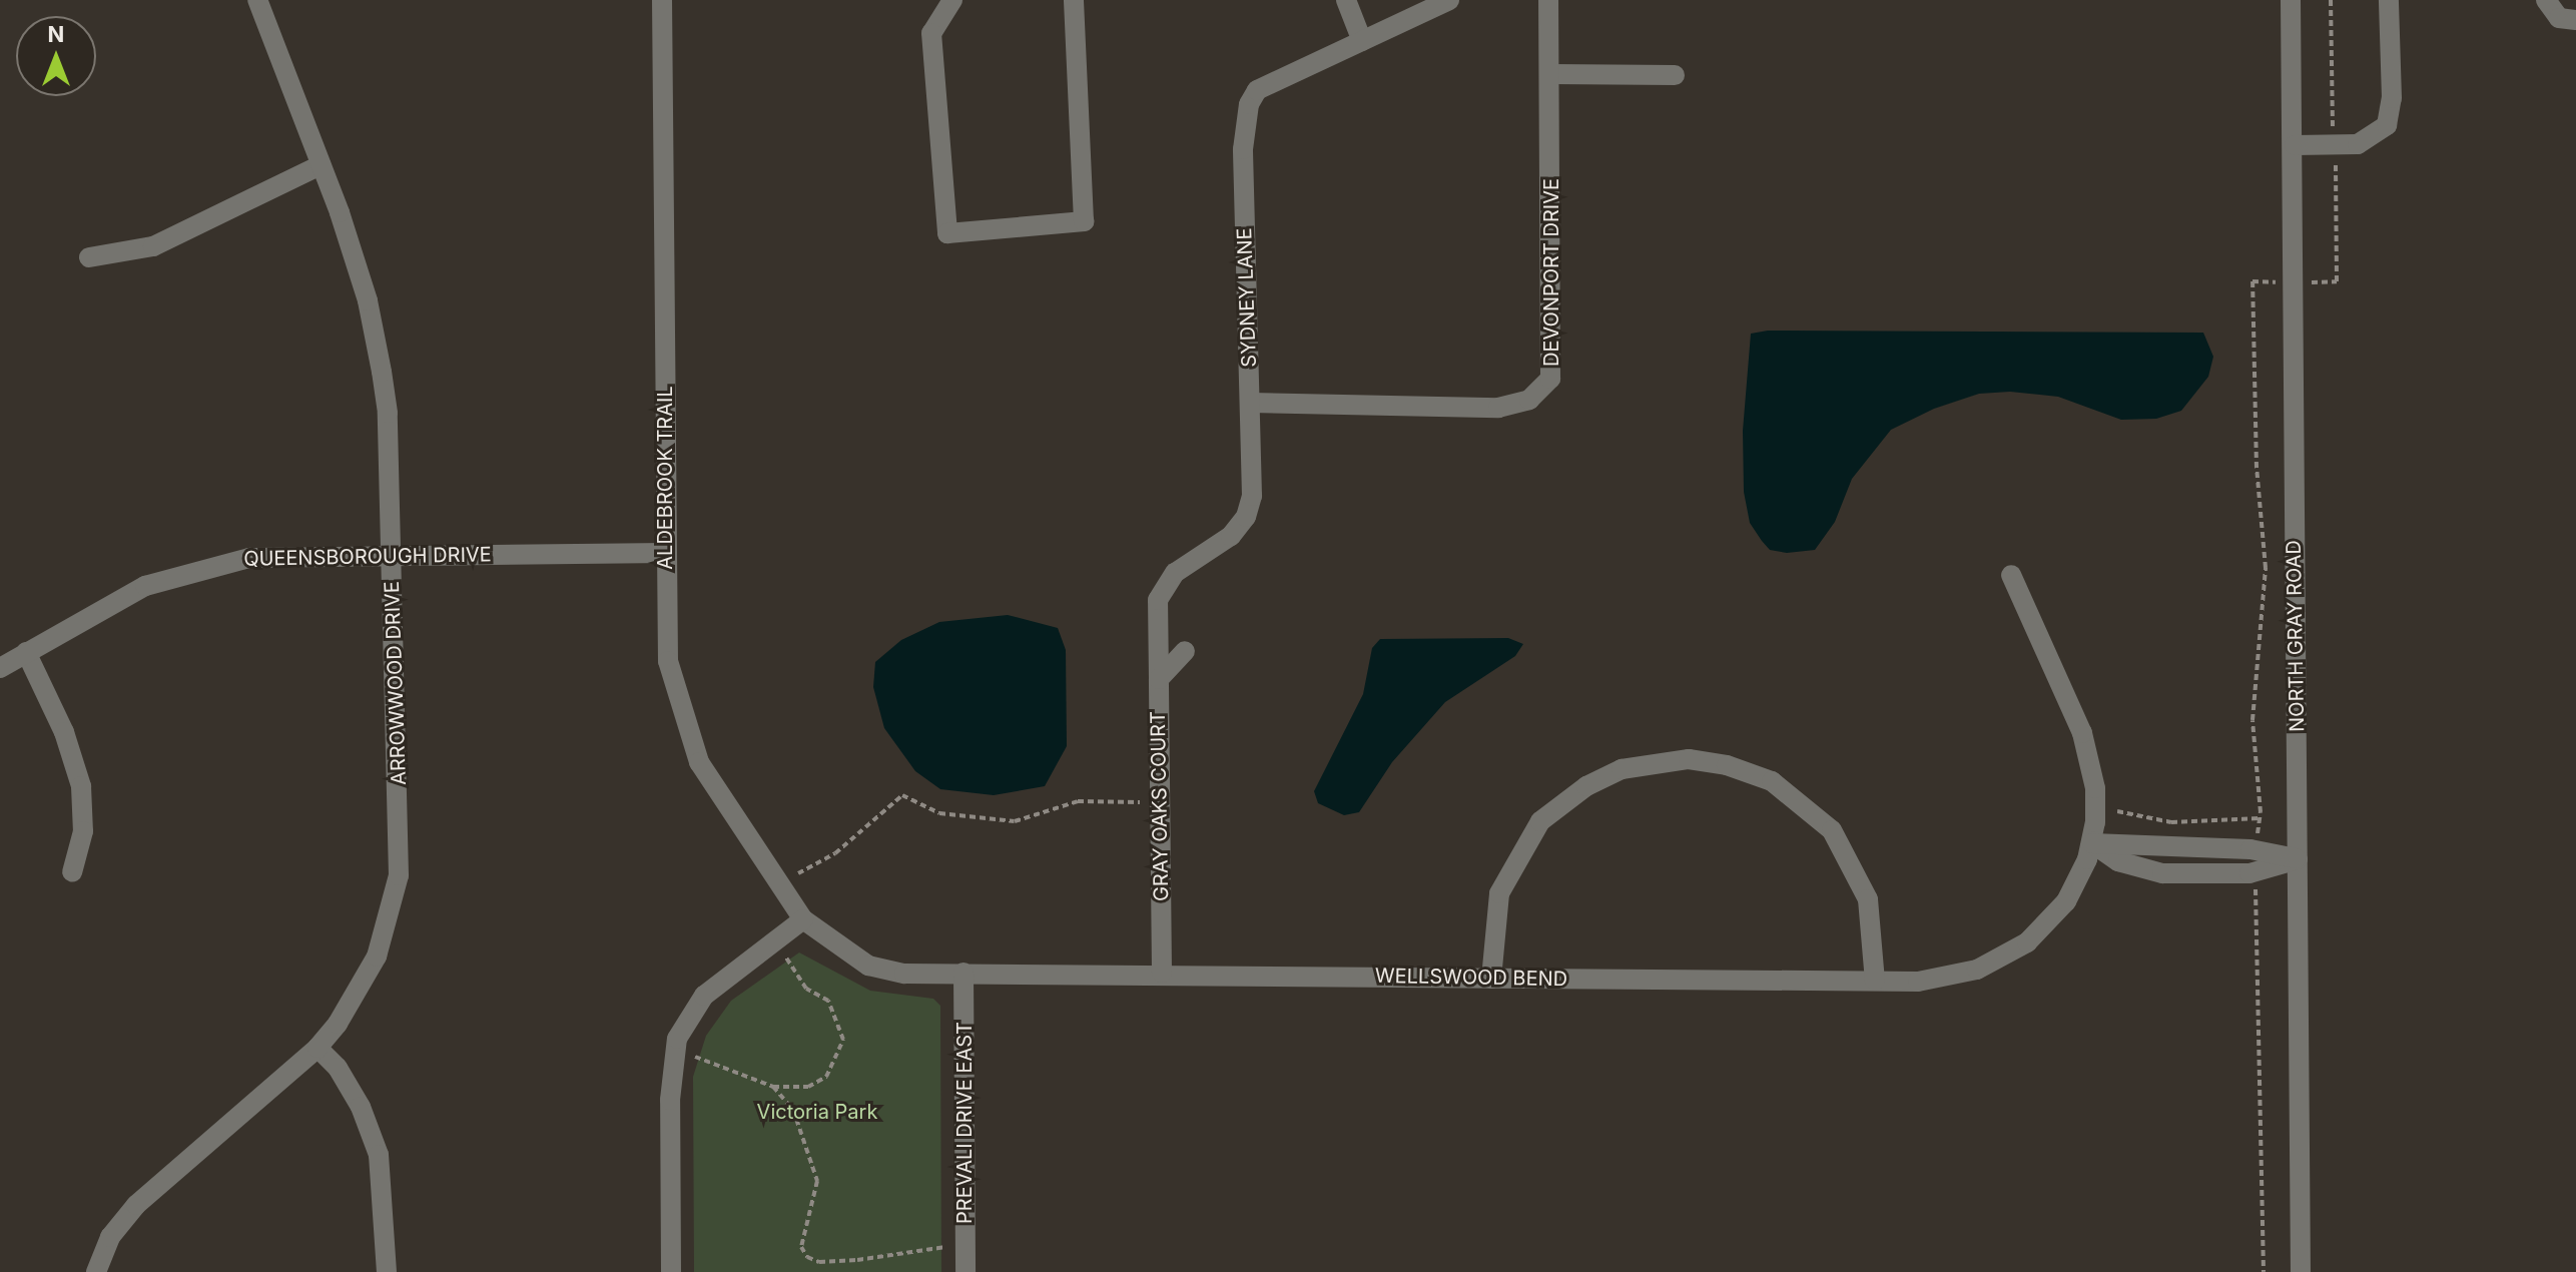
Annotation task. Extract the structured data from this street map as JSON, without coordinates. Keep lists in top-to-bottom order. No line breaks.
{"streets":{"street":["DEVONPORT DRIVE","SYDNEY LANE","ALDEBROOK TRAIL","QUEENSBOROUGH DRIVE","NORTH GRAY ROAD","ARROWWOOD DRIVE","GRAY OAKS COURT","WELLSWOOD BEND","PREVALI DRIVE EAST"]},"crossings":[["DEVONPORT DRIVE","SYDNEY LANE"],["SYDNEY LANE","GRAY OAKS COURT"],["ALDEBROOK TRAIL","QUEENSBOROUGH DRIVE"],["ALDEBROOK TRAIL","WELLSWOOD BEND"],["QUEENSBOROUGH DRIVE","ARROWWOOD DRIVE"],["GRAY OAKS COURT","WELLSWOOD BEND"],["WELLSWOOD BEND","PREVALI DRIVE EAST"]],"parks":["Victoria Park"],"north":"top"}
